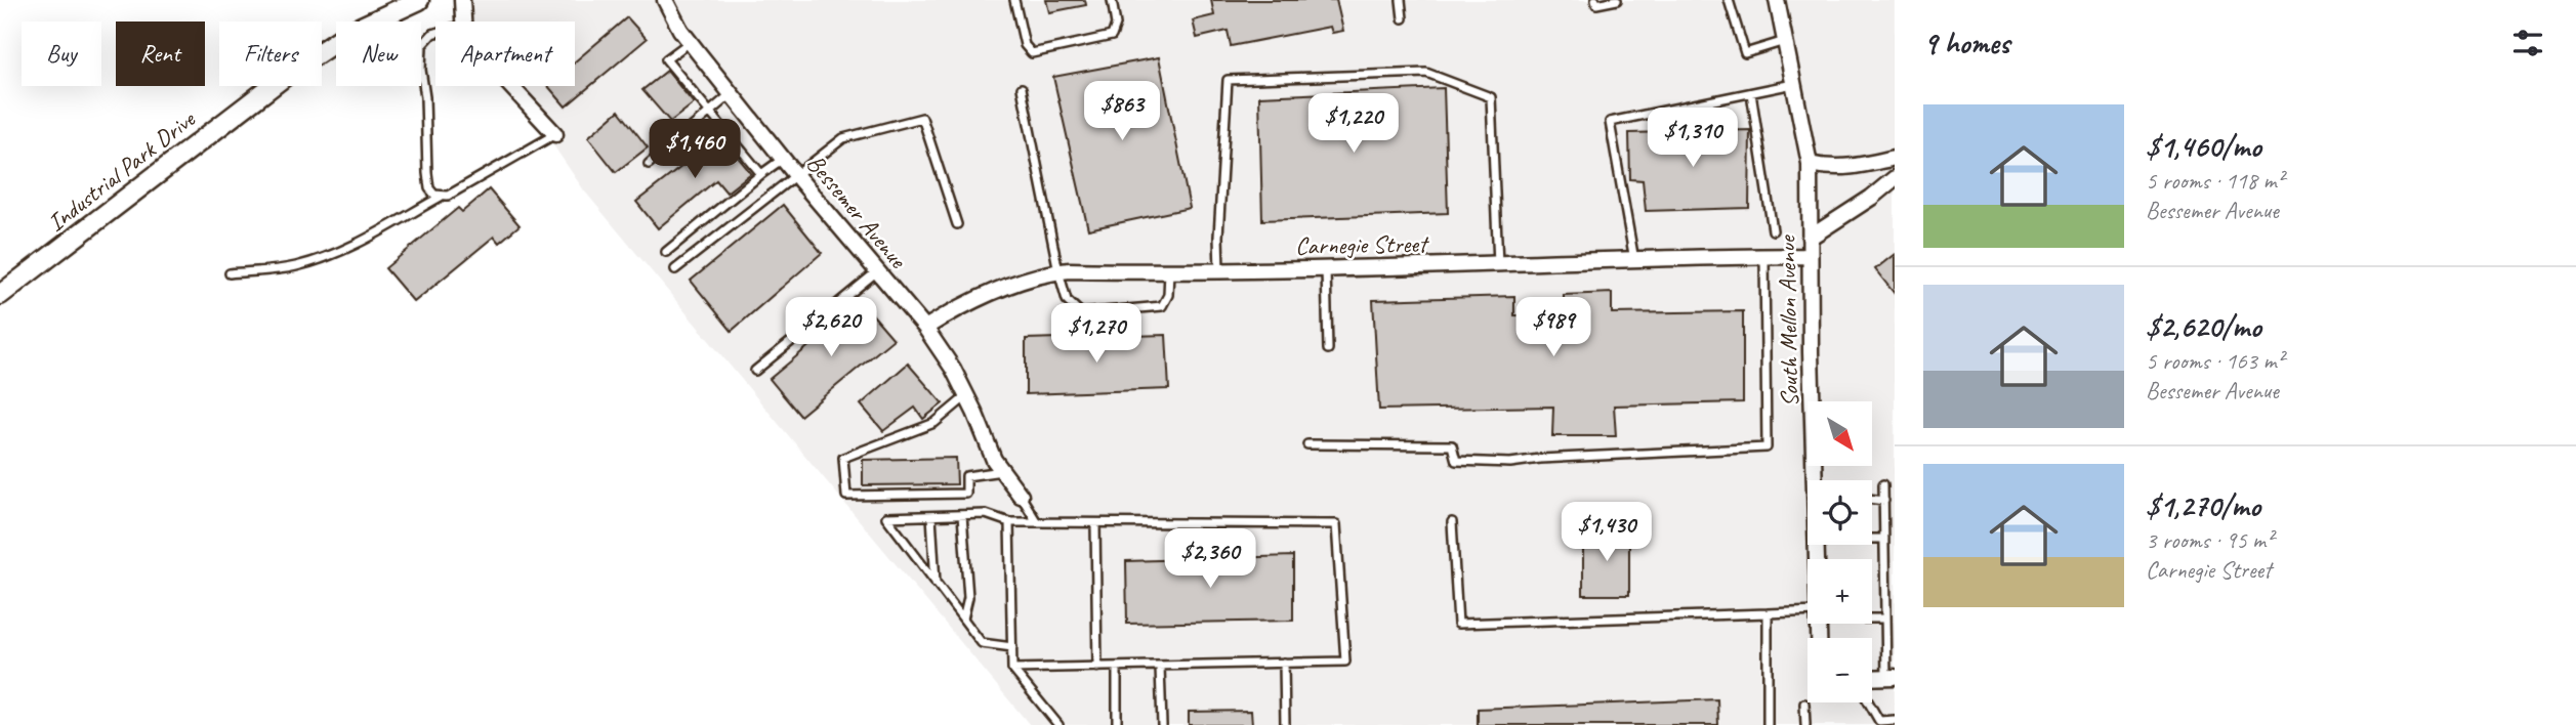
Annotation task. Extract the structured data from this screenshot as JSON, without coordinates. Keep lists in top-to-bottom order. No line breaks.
{"streets":{"street":["Industrial Park Drive","Bessemer Avenue","Carnegie Street","South Mellon Avenue"]},"crossings":[["Bessemer Avenue","Carnegie Street"],["Carnegie Street","South Mellon Avenue"]],"north":"bottom right","page":{"heading":"9 homes","chip":["Buy","Rent","Filters","New","Apartment"],"price":["$863","$1,220","$1,310","$1,460","$2,620","$989","$1,270","$1,430","$2,360"],"list":[{"name":"$1,460/mo","note":"5 rooms · 118 m² · Bessemer Avenue"},{"name":"$2,620/mo","note":"5 rooms · 163 m² · Bessemer Avenue"},{"name":"$1,270/mo","note":"3 rooms · 95 m² · Carnegie Street"}],"map_buttons":["+","−"]}}
